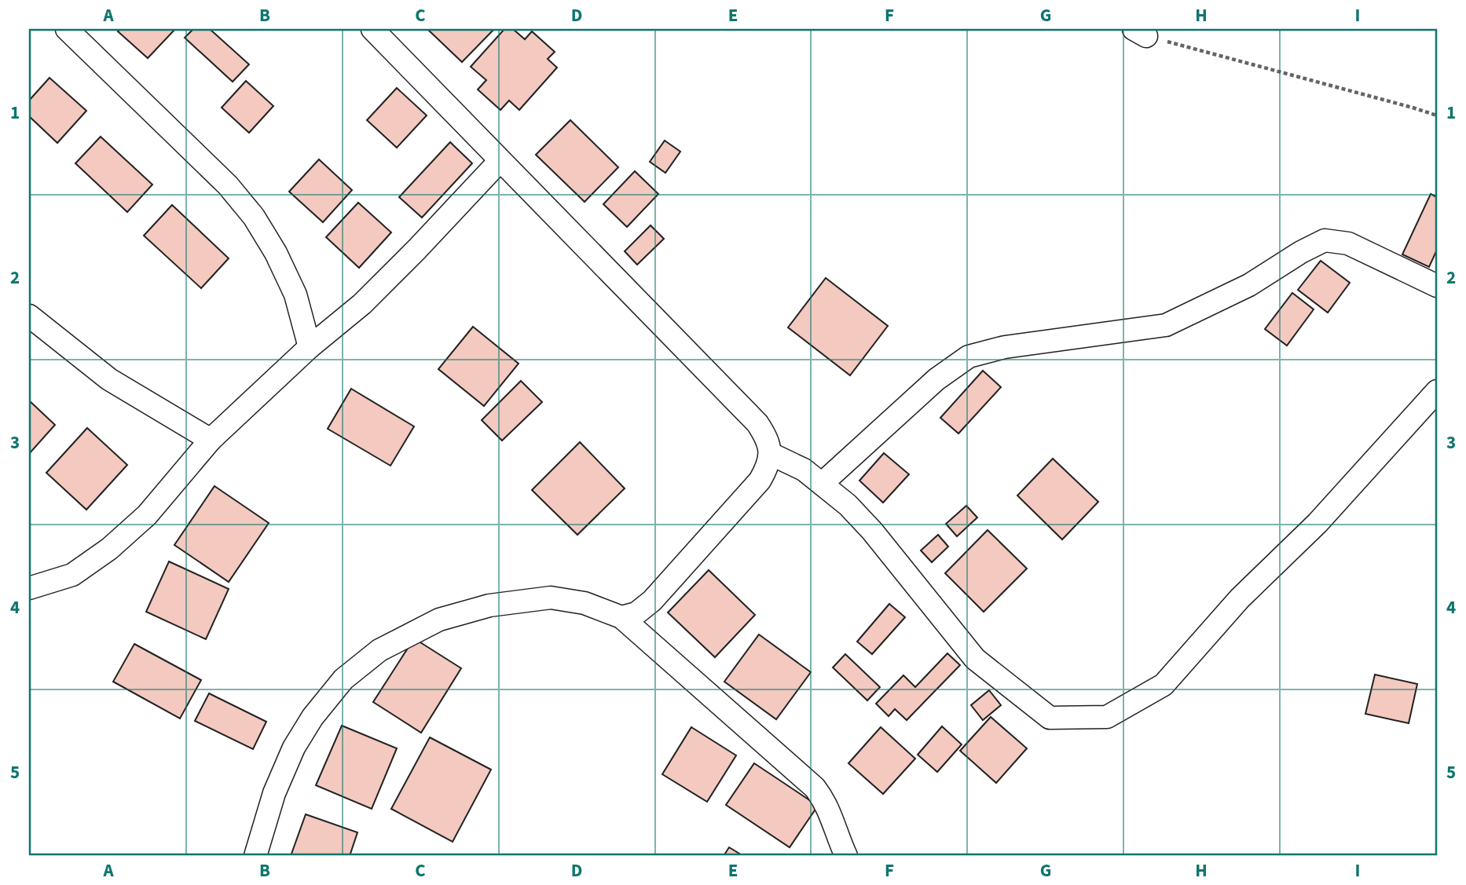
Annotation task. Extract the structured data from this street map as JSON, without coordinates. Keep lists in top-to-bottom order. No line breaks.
{"grid":{"columns":["A","B","C","D","E","F","G","H","I"],"rows":["1","2","3","4","5"]}}
